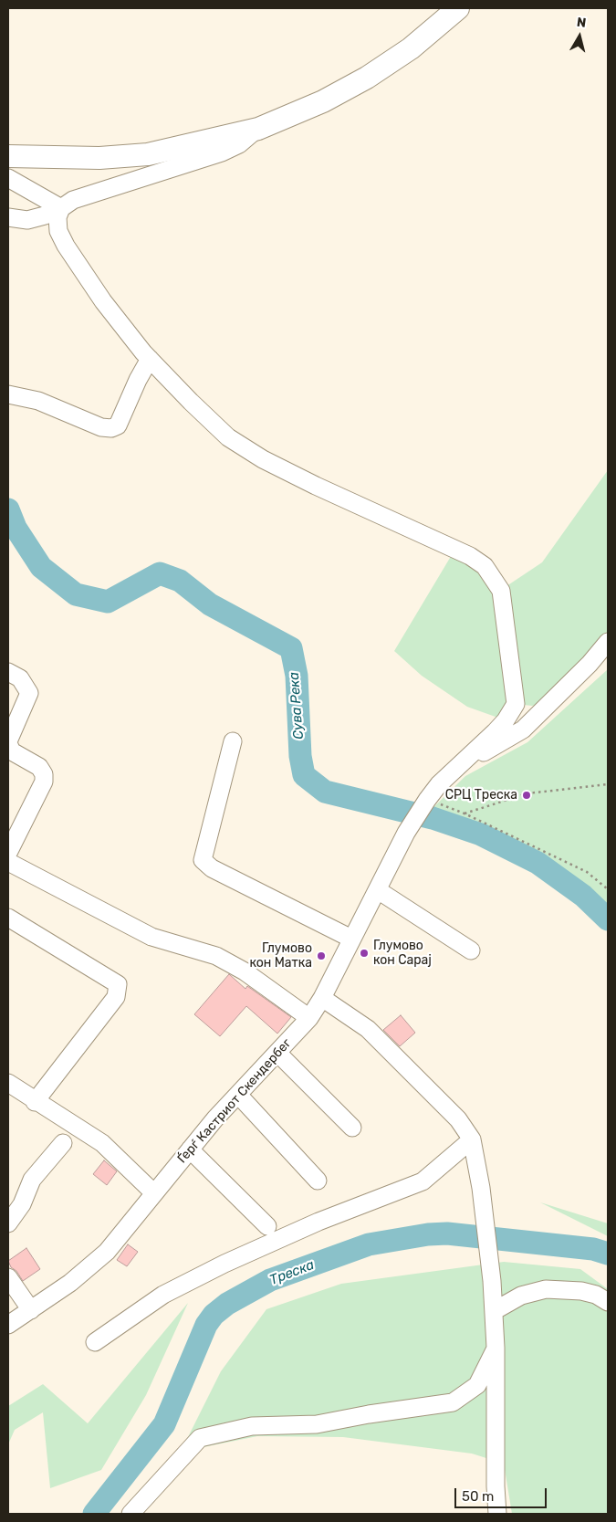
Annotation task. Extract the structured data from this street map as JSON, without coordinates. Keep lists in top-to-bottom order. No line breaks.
{"streets":{"street":["Ѓерѓ Кастриот Скендербег"]},"water":["Сува Река","Треска"],"places":["СРЦ Треска","Глумово кон Сарај","Глумово кон Матка"],"scale_bar":"50 m","north":"top"}
